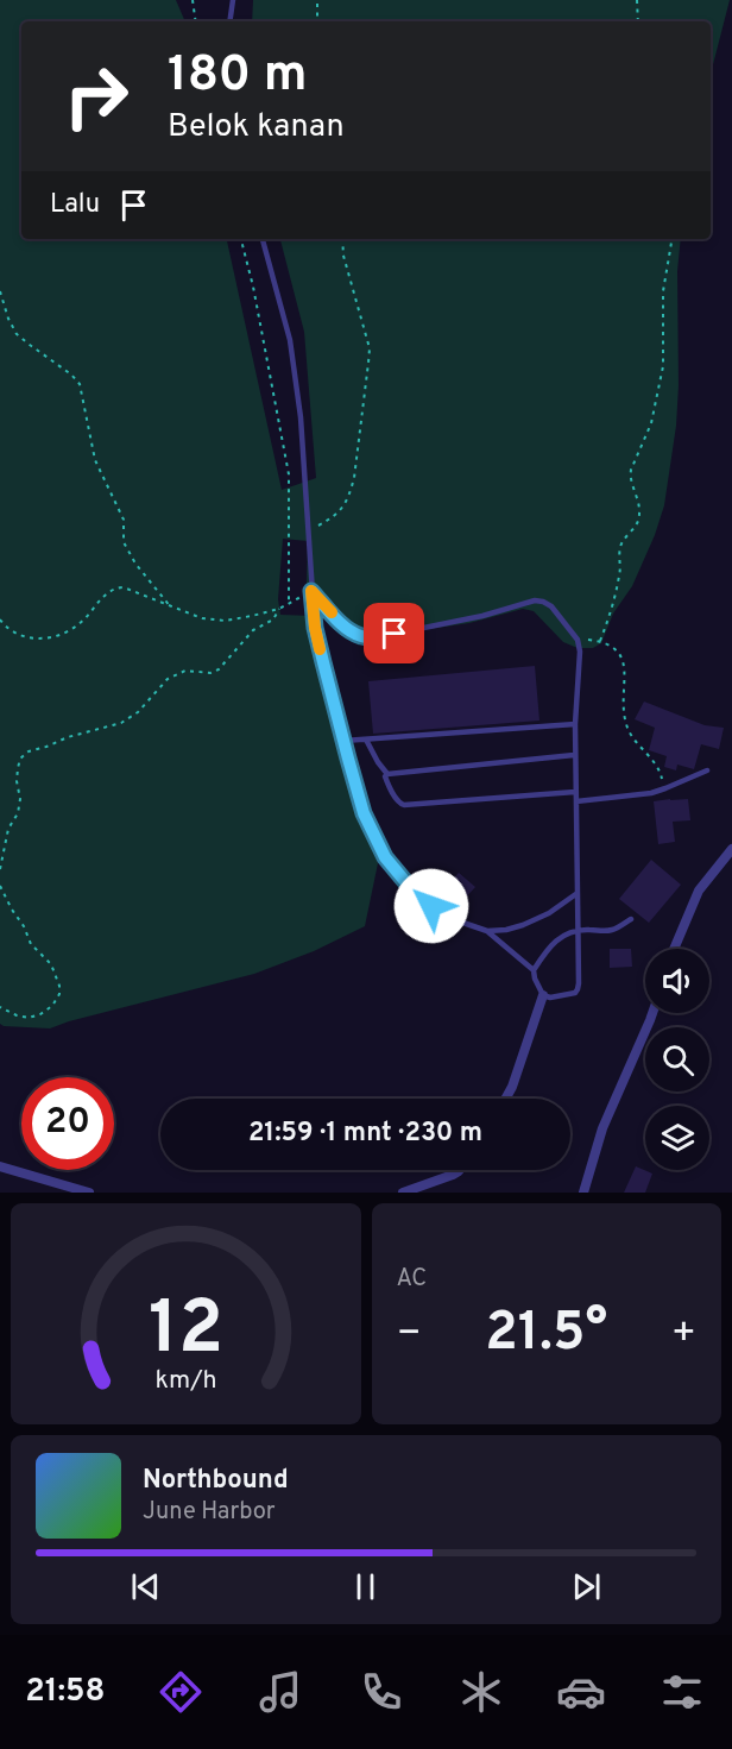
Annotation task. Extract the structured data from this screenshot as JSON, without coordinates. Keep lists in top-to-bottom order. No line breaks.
{"page":{"turn":["180 m","Belok kanan"],"then":"Lalu","limit":"20","trip":"21:59 · 1 mnt · 230 m","tile":"AC","heat":["−","21.5°","+"],"song":["Northbound","June Harbor"],"tabs":"21:58","gauge":["12","km/h"]}}
